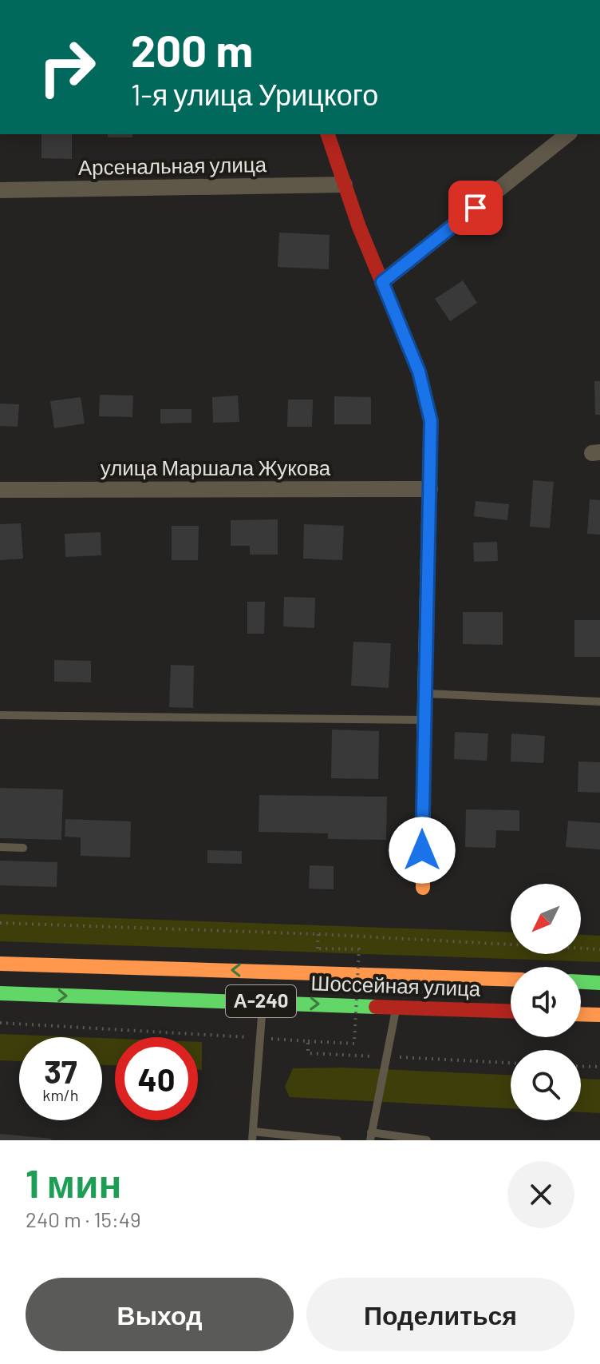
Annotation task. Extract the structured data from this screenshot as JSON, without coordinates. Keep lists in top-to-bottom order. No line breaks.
{"streets":{"main road":["Шоссейная улица","А-240"],"street":["Арсенальная улица","улица Маршала Жукова"]},"north":"bottom left","page":{"turn":["200 m","1-я улица Урицкого"],"speed":"37 km/h","limit":"40","heading":["1 мин","240 m · 15:49"],"buttons":["Выход","Поделиться"]}}
